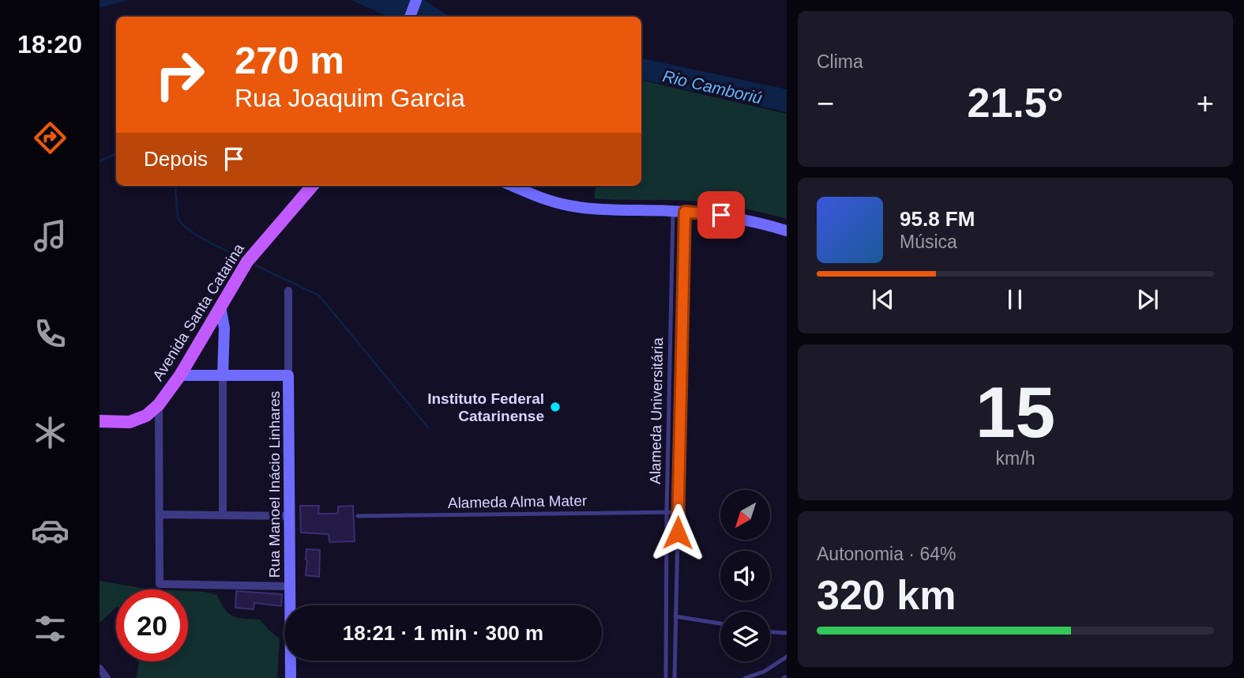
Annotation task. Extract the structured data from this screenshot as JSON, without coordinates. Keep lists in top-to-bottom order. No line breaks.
{"streets":{"main road":["Avenida Santa Catarina","Rua Manoel Inácio Linhares"],"lane":["Alameda Universitária","Alameda Alma Mater"]},"crossings":[["Alameda Universitária","Alameda Alma Mater"]],"water":["Rio Camboriú"],"places":["Instituto Federal Catarinense"],"north":"bottom left","page":{"tabs":"18:20","tile":["Clima",["15","km/h"],["Autonomia · 64%","320 km"]],"turn":["270 m","Rua Joaquim Garcia"],"heat":["−","21.5°","+"],"then":"Depois","song":["95.8 FM","Música"],"limit":"20","trip":"18:21 · 1 min · 300 m"}}
